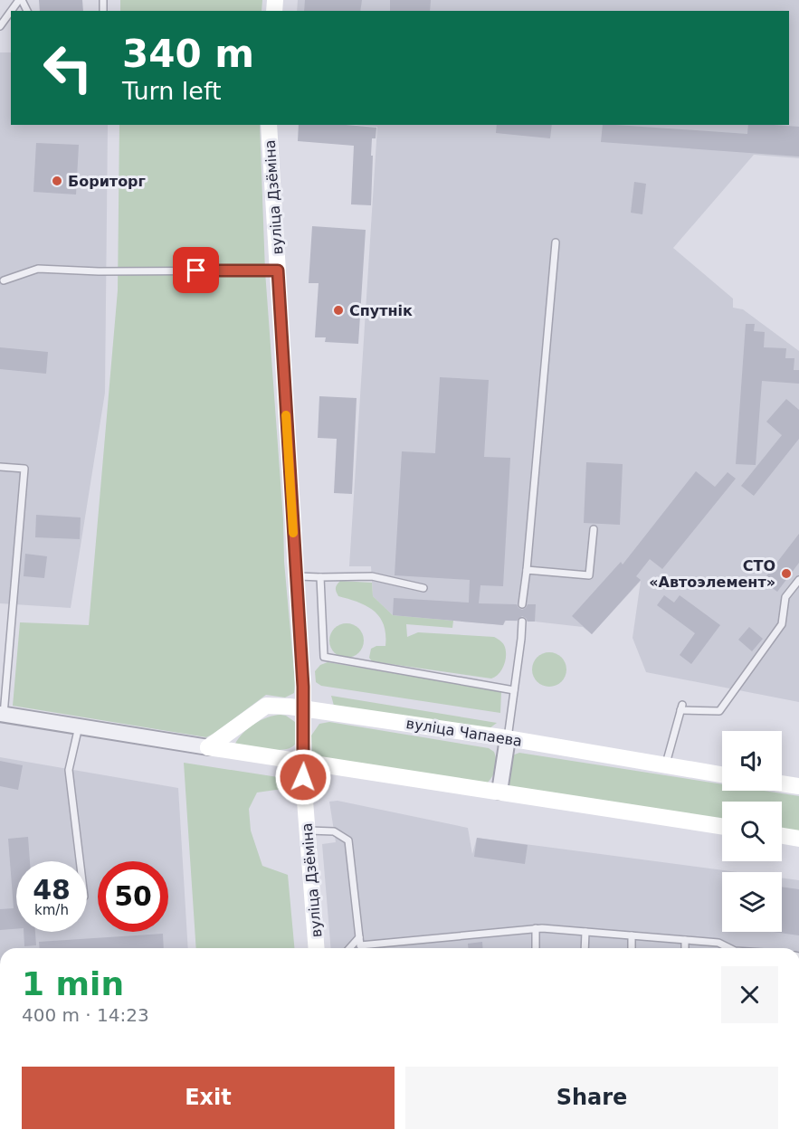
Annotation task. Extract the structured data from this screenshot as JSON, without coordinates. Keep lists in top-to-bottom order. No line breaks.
{"streets":{"main road":["вуліца Дзёміна","вуліца Чапаева"]},"crossings":[["вуліца Дзёміна","вуліца Чапаева"]],"places":["Бориторг","Спутнік","СТО «Автоэлемент»"],"page":{"turn":["340 m","Turn left"],"speed":"48 km/h","limit":"50","heading":["1 min","400 m · 14:23"],"buttons":["Exit","Share"]}}
